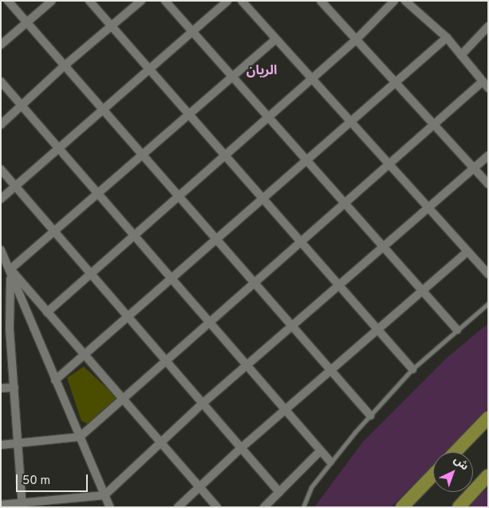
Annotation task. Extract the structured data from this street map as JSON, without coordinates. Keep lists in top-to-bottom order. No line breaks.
{"districts":["الريان"],"scale_bar":"50 m","north":"top right"}
